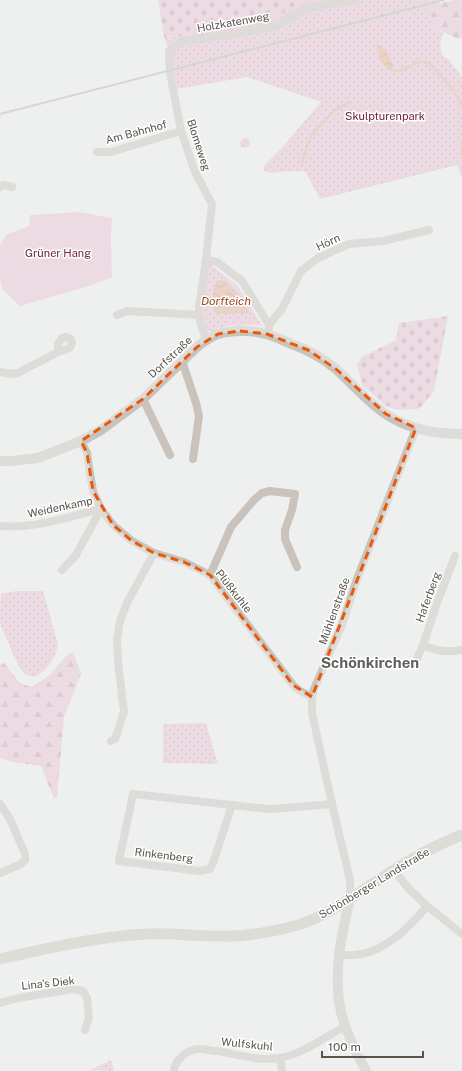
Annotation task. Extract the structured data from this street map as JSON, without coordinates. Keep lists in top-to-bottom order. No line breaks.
{"streets":{"main road":["Schönberger Landstraße"],"street":["Holzkatenweg","Am Bahnhof","Blomeweg","Hörn","Dorfstraße","Weidenkamp","Plüßkuhle","Haferberg","Mühlenstraße","Rinkenberg","Lina's Diek","Wulfskuhl"]},"crossings":[["Holzkatenweg","Blomeweg"],["Am Bahnhof","Blomeweg"],["Hörn","Dorfstraße"],["Dorfstraße","Plüßkuhle"],["Dorfstraße","Mühlenstraße"],["Weidenkamp","Plüßkuhle"],["Plüßkuhle","Mühlenstraße"],["Mühlenstraße","Rinkenberg"],["Mühlenstraße","Schönberger Landstraße"]],"districts":["Schönkirchen"],"water":["Dorfteich"],"parks":["Skulpturenpark","Grüner Hang"],"scale_bar":"100 m"}
